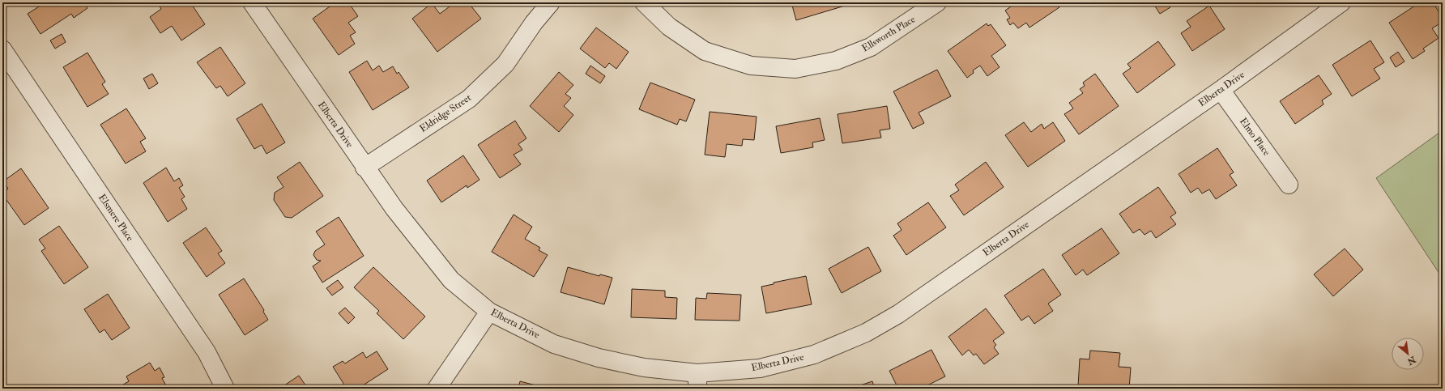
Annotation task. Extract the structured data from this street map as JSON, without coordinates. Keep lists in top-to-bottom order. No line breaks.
{"streets":{"street":["Ellsworth Place","Elberta Drive","Eldridge Street","Elmo Place","Elsmere Place"]},"crossings":[["Elberta Drive","Eldridge Street"],["Elberta Drive","Elmo Place"]],"north":"bottom right"}
